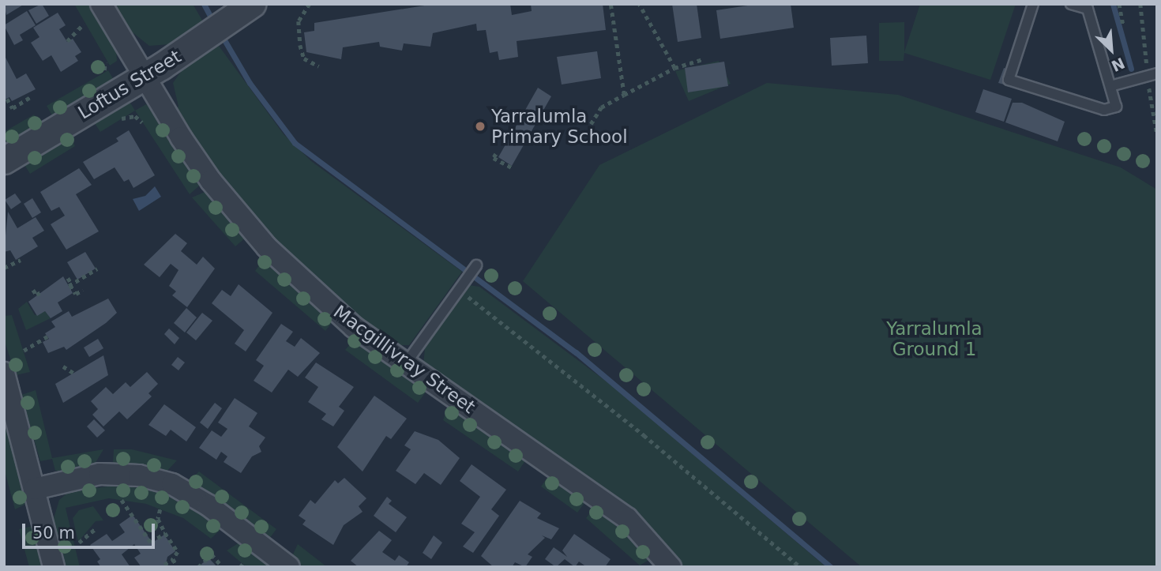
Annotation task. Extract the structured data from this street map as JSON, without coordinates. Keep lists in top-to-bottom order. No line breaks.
{"streets":{"street":["Loftus Street","Macgillivray Street"]},"crossings":[["Loftus Street","Macgillivray Street"]],"parks":["Yarralumla Ground 1"],"places":["Yarralumla Primary School"],"scale_bar":"50 m","north":"bottom right"}
